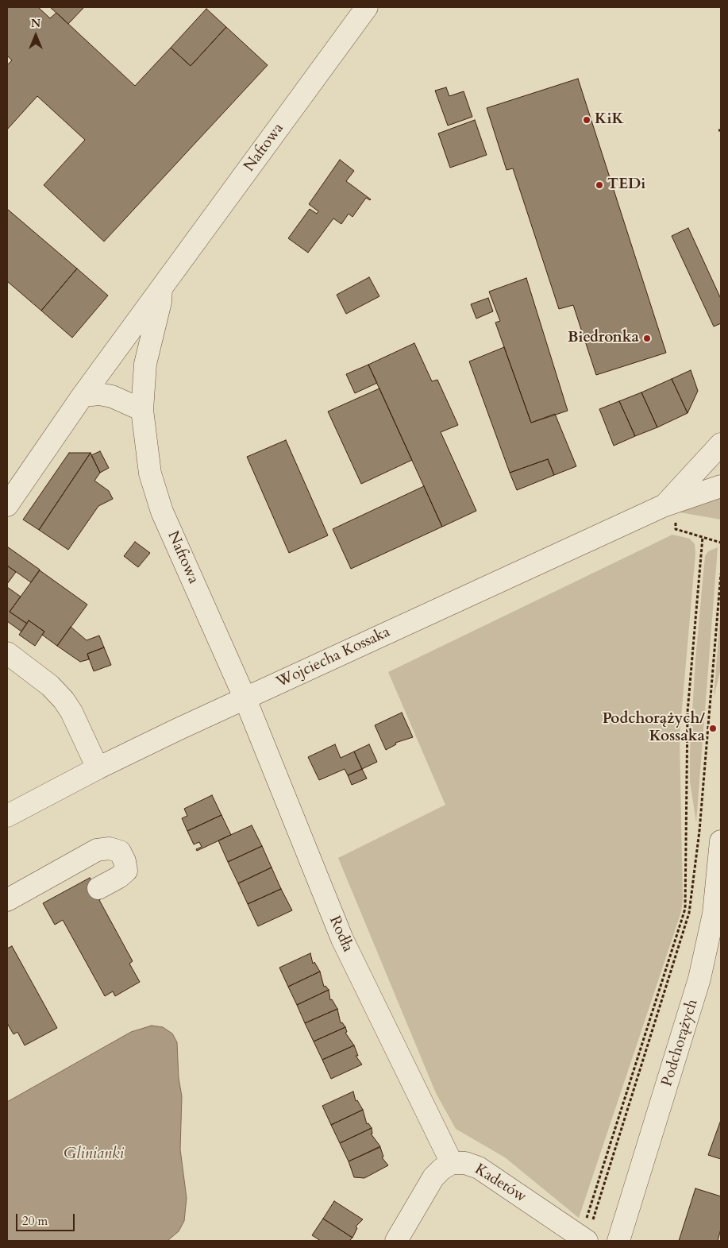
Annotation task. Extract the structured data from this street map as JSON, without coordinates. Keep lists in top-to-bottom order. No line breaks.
{"streets":{"street":["Naftowa","Wojciecha Kossaka","Rodła","Podchorążych","Kadetów"]},"crossings":[["Naftowa","Wojciecha Kossaka"],["Naftowa","Rodła"],["Wojciecha Kossaka","Rodła"],["Rodła","Kadetów"]],"water":["Glinianki"],"places":["KiK","TEDi","Biedronka","Podchorążych/ Kossaka"],"scale_bar":"20 m","north":"top"}
